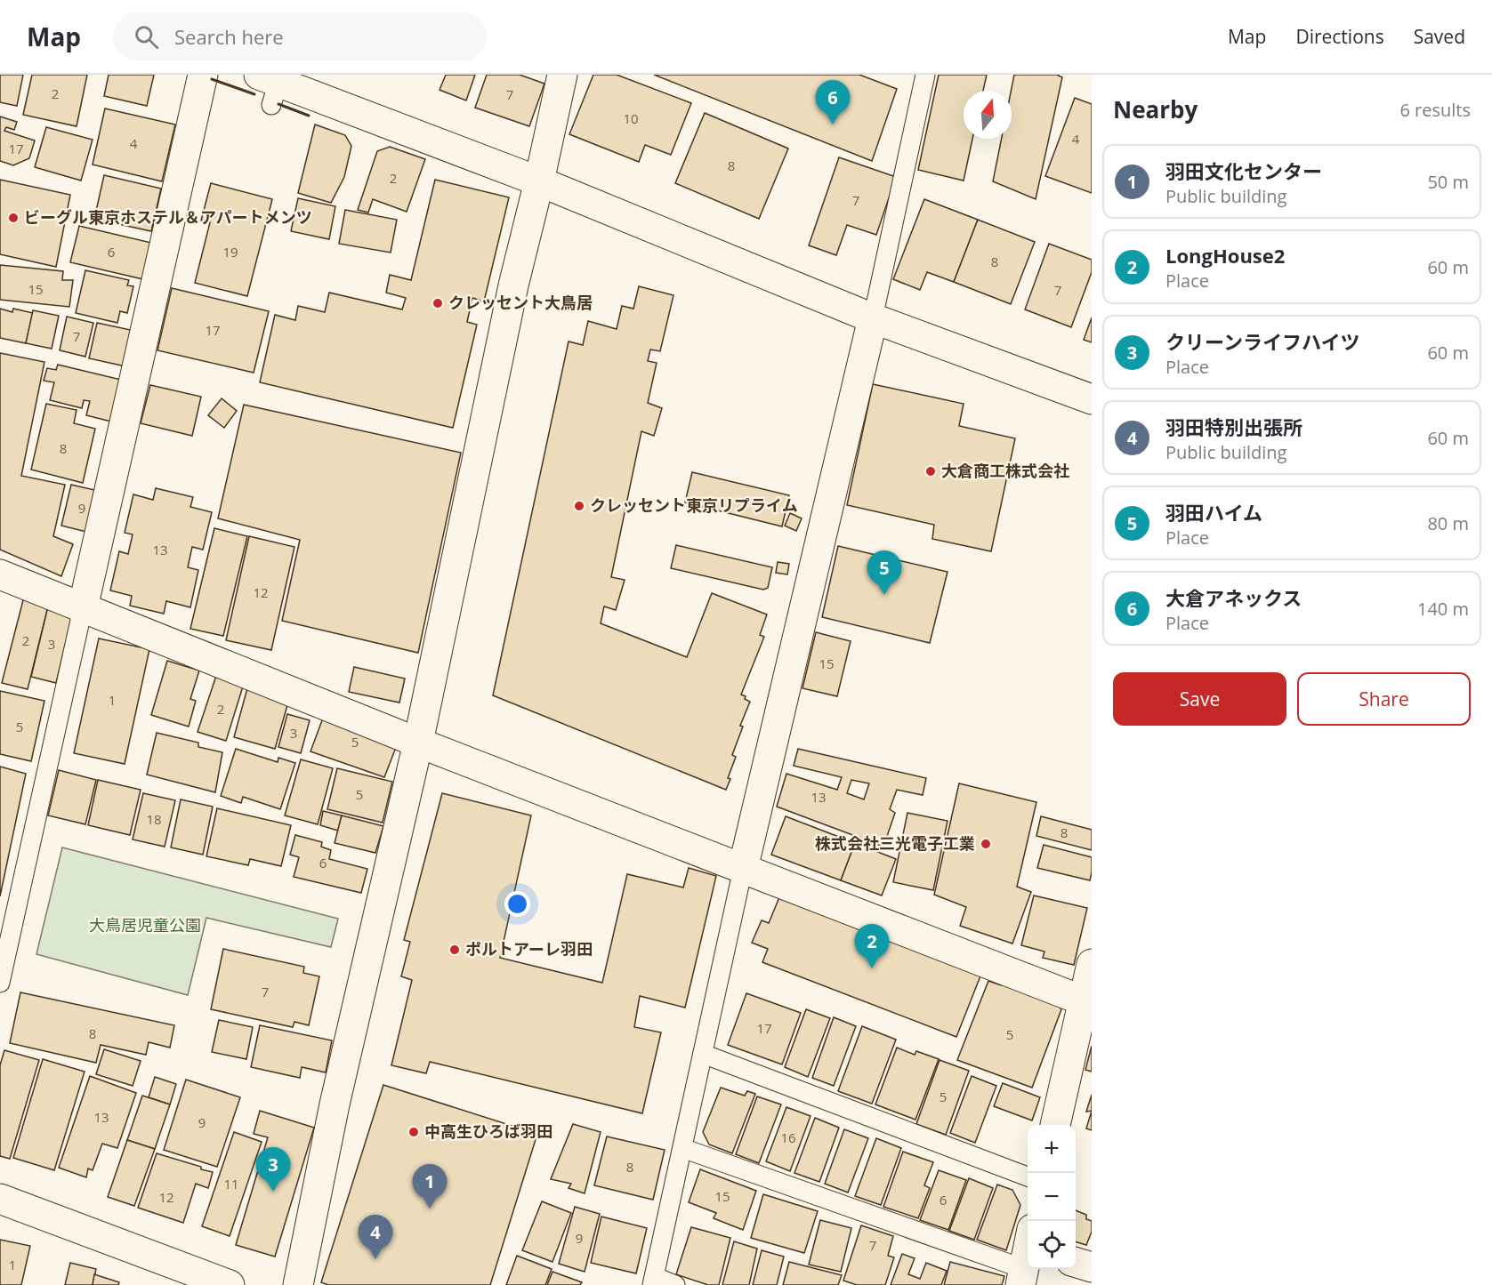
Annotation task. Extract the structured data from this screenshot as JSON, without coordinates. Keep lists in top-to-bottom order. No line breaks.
{"parks":["大鳥居児童公園"],"places":["ビーグル東京ホステル＆アパートメンツ","クレッセント大鳥居","大倉商工株式会社","クレッセント東京リプライム","株式会社三光電子工業","ポルトアーレ羽田","中高生ひろば羽田"],"house_numbers":["2","7","10","4","4","17","8","2","7","6","19","8","15","7","17","7","8","9","13","12","2","3","15","1","2","5","3","5","5","13","18","8","6","7","17","8","5","5","13","9","16","8","11","15","12","6","9","7","1"],"north":"top","page":{"header":"Map","search":"Search here","nav":["Map","Directions","Saved"],"heading":["Nearby","6 results"],"pins":["6","5","2","3","1","4"],"list":[{"mark":"1","name":"羽田文化センター","note":"Public building","value":"50 m"},{"mark":"2","name":"LongHouse2","note":"Place","value":"60 m"},{"mark":"3","name":"クリーンライフハイツ","note":"Place","value":"60 m"},{"mark":"4","name":"羽田特別出張所","note":"Public building","value":"60 m"},{"mark":"5","name":"羽田ハイム","note":"Place","value":"80 m"},{"mark":"6","name":"大倉アネックス","note":"Place","value":"140 m"}],"buttons":["Save","Share"],"map_buttons":["+","−"]}}
